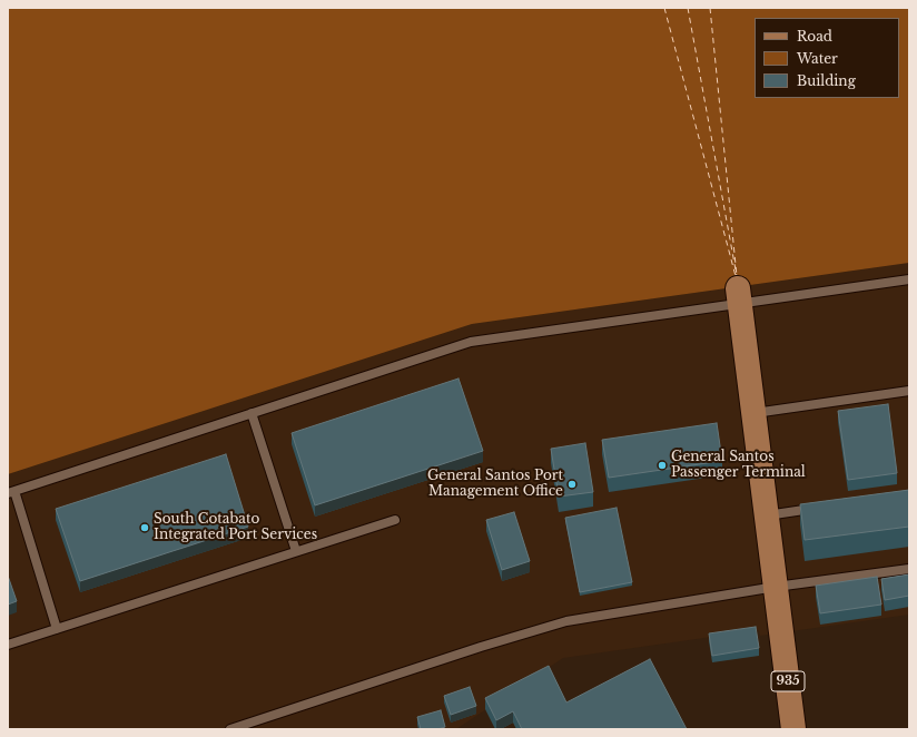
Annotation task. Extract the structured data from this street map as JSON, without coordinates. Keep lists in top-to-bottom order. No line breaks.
{"streets":{"main road":["935"]},"places":["General Santos Passenger Terminal","General Santos Port Management Office","South Cotabato Integrated Port Services"],"legend":["Road","Water","Building"]}
